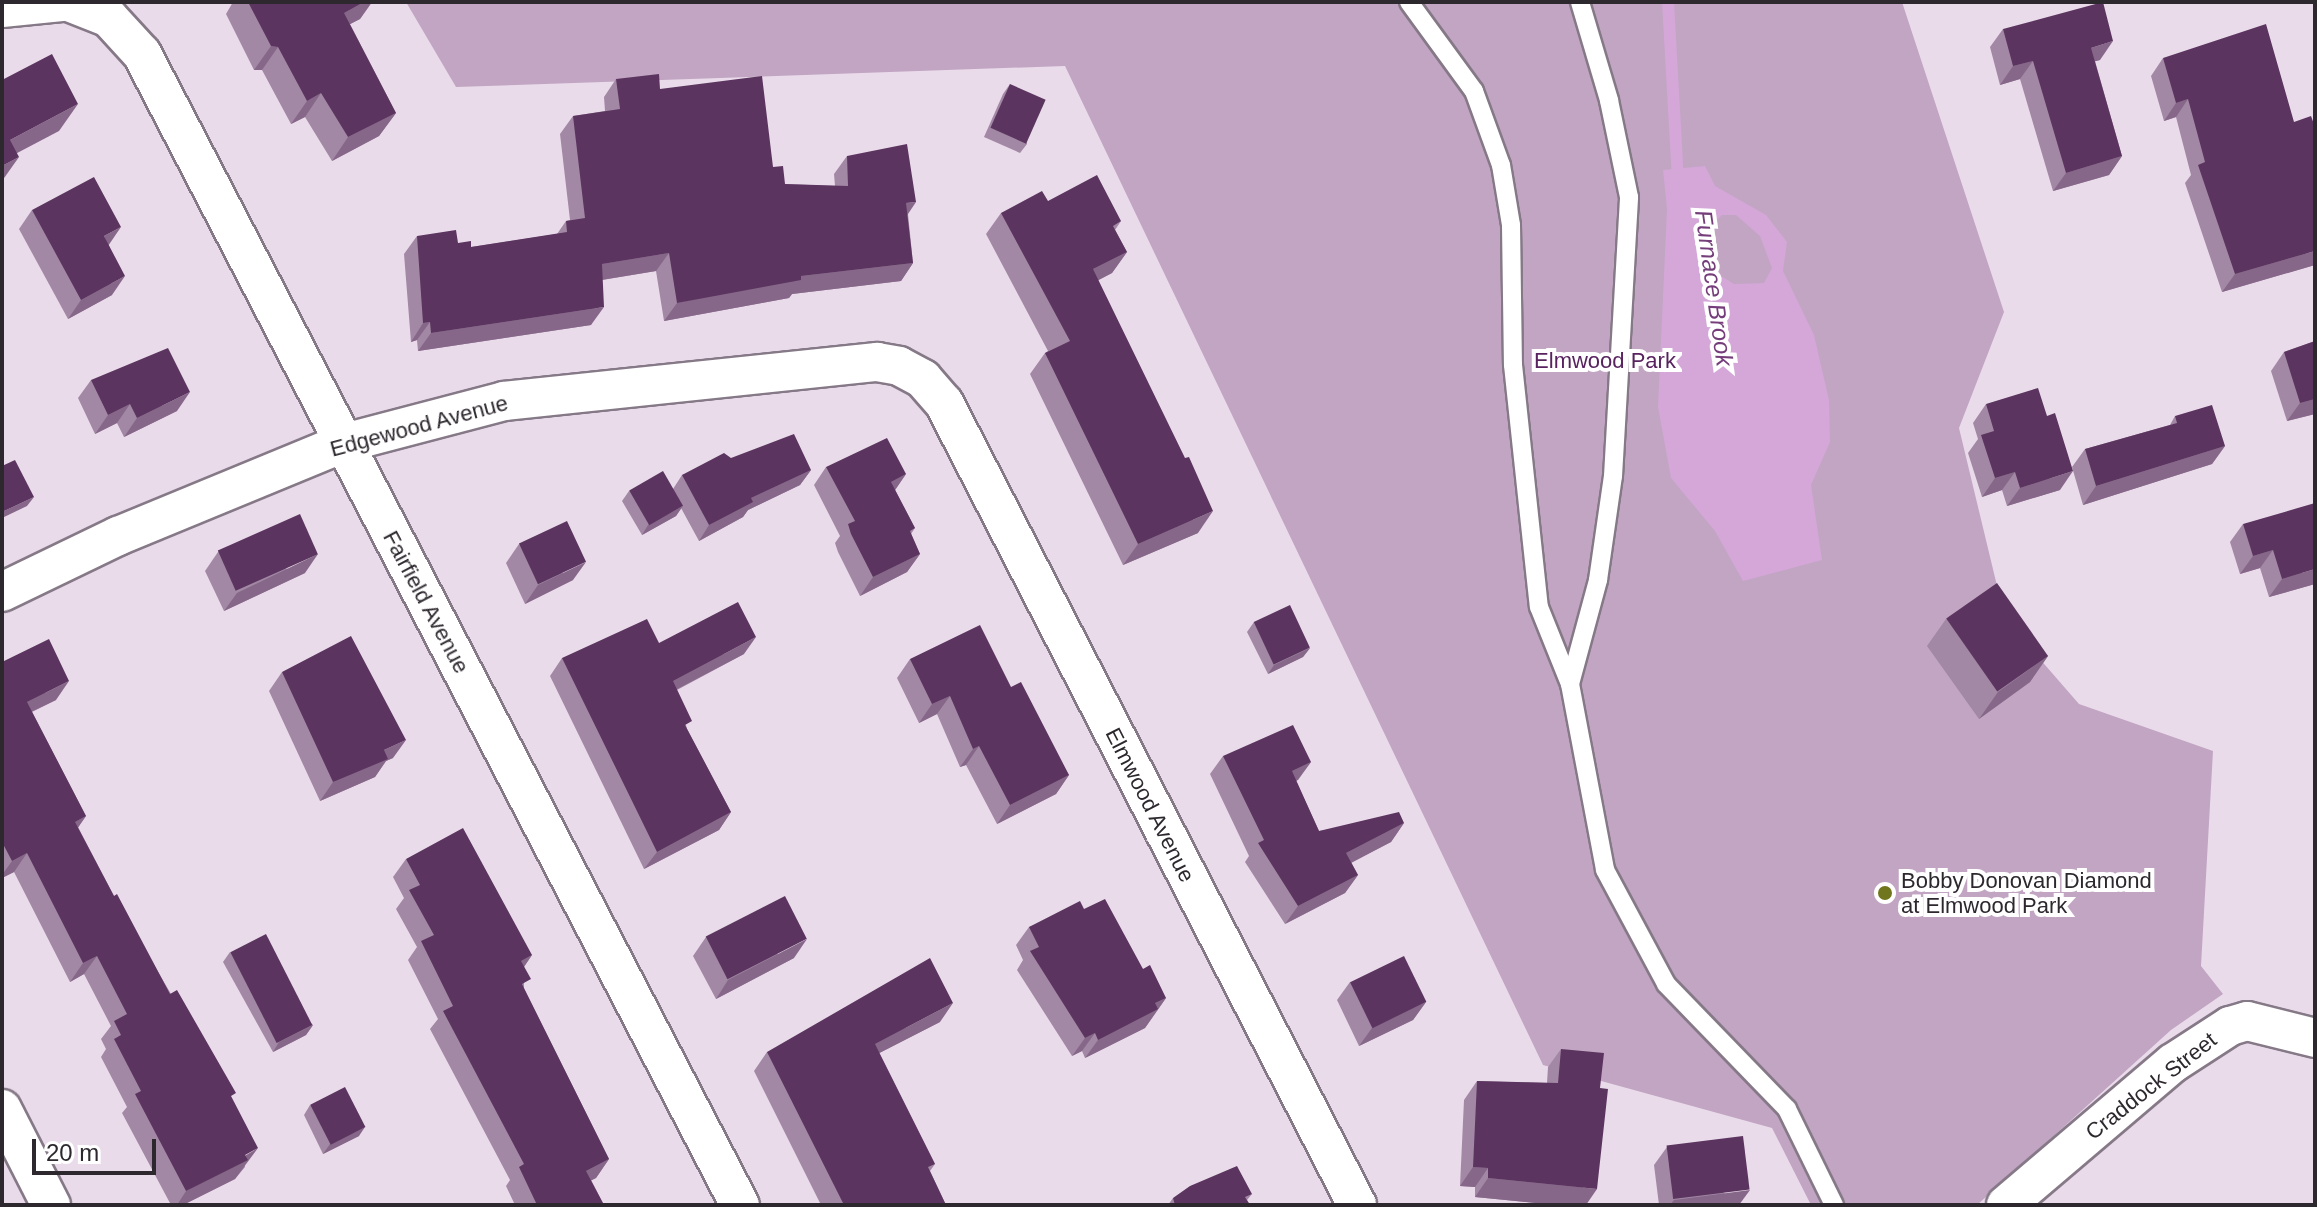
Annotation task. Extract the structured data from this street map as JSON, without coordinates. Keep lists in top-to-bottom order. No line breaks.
{"streets":{"street":["Edgewood Avenue","Fairfield Avenue","Elmwood Avenue","Craddock Street"]},"crossings":[["Edgewood Avenue","Fairfield Avenue"],["Edgewood Avenue","Elmwood Avenue"]],"water":["Furnace Brook"],"parks":["Elmwood Park"],"places":["Bobby Donovan Diamond at Elmwood Park"],"scale_bar":"20 m"}
